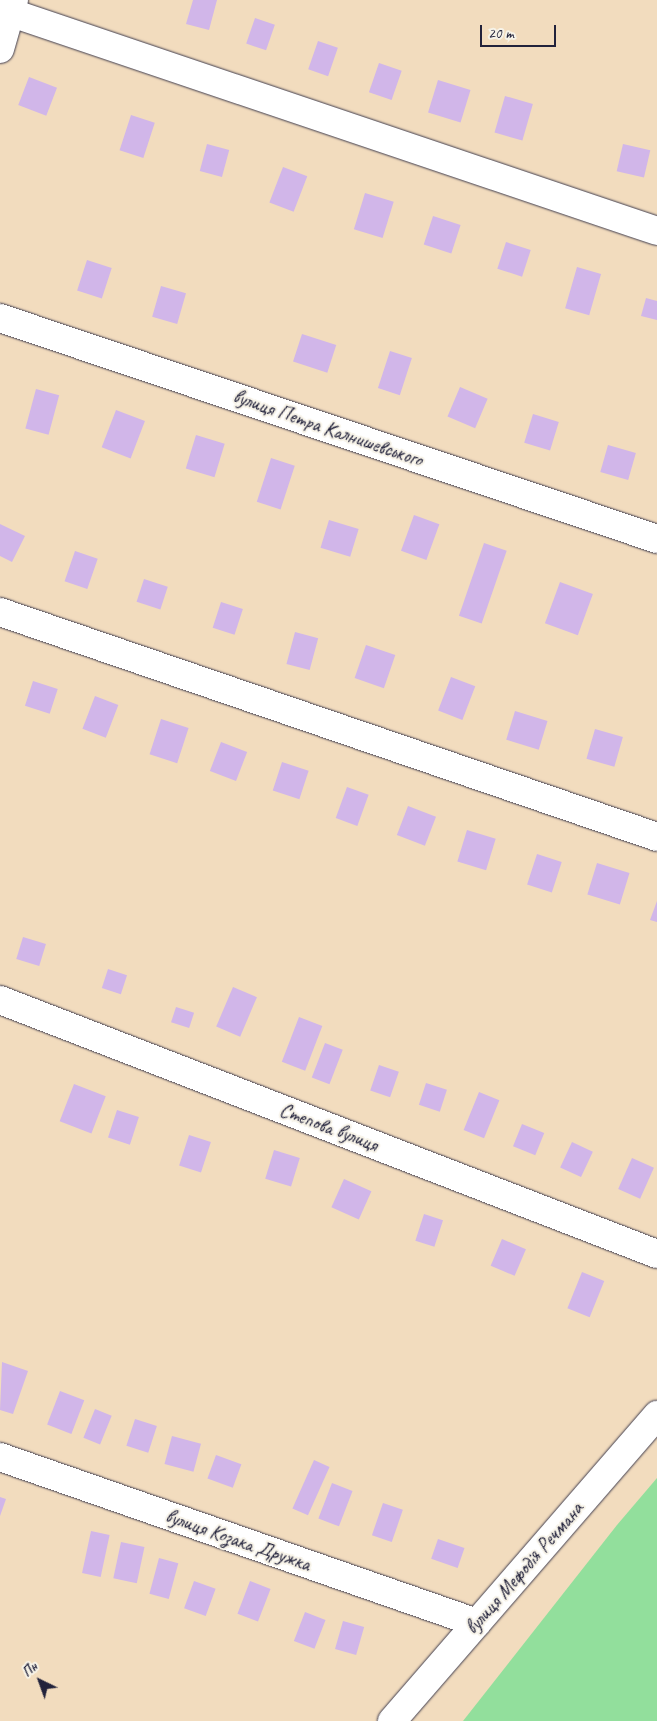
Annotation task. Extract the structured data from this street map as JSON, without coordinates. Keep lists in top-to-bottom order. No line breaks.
{"streets":{"street":["вулиця Петра Калнишевського","Степова вулиця","вулиця Козака Дружка","вулиця Мефодія Речмана"]},"crossings":[["вулиця Козака Дружка","вулиця Мефодія Речмана"]],"scale_bar":"20 m","north":"top left"}
